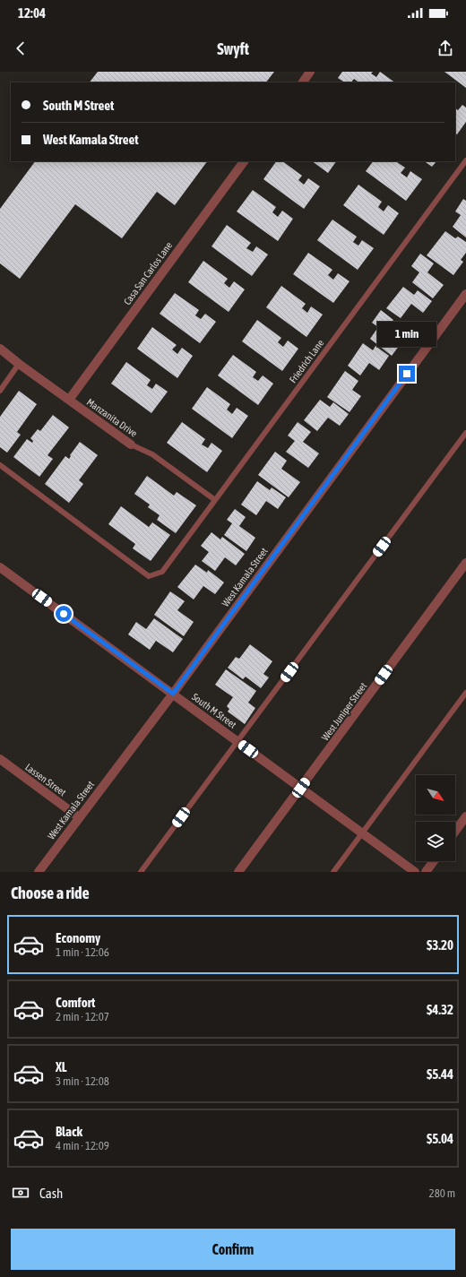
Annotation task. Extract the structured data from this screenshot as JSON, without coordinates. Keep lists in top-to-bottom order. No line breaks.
{"streets":{"street":["Casa San Carlos Lane","Manzanita Drive","West Kamala Street","South M Street","West Juniper Street","Lassen Street"],"lane":["Friedrich Lane"]},"crossings":[["Casa San Carlos Lane","Manzanita Drive"],["Friedrich Lane","Manzanita Drive"],["West Kamala Street","South M Street"],["West Kamala Street","Lassen Street"],["South M Street","West Juniper Street"]],"north":"bottom right","page":{"status":"12:04","header":"Swyft","banner":["South M Street","West Kamala Street"],"bubble":"1 min","heading":"Choose a ride","list":[{"name":"Economy","note":"1 min · 12:06","value":"$3.20"},{"name":"Comfort","note":"2 min · 12:07","value":"$4.32"},{"name":"XL","note":"3 min · 12:08","value":"$5.44"},{"name":"Black","note":"4 min · 12:09","value":"$5.04"}],"pay":["Cash","280 m"],"buttons":"Confirm"}}
